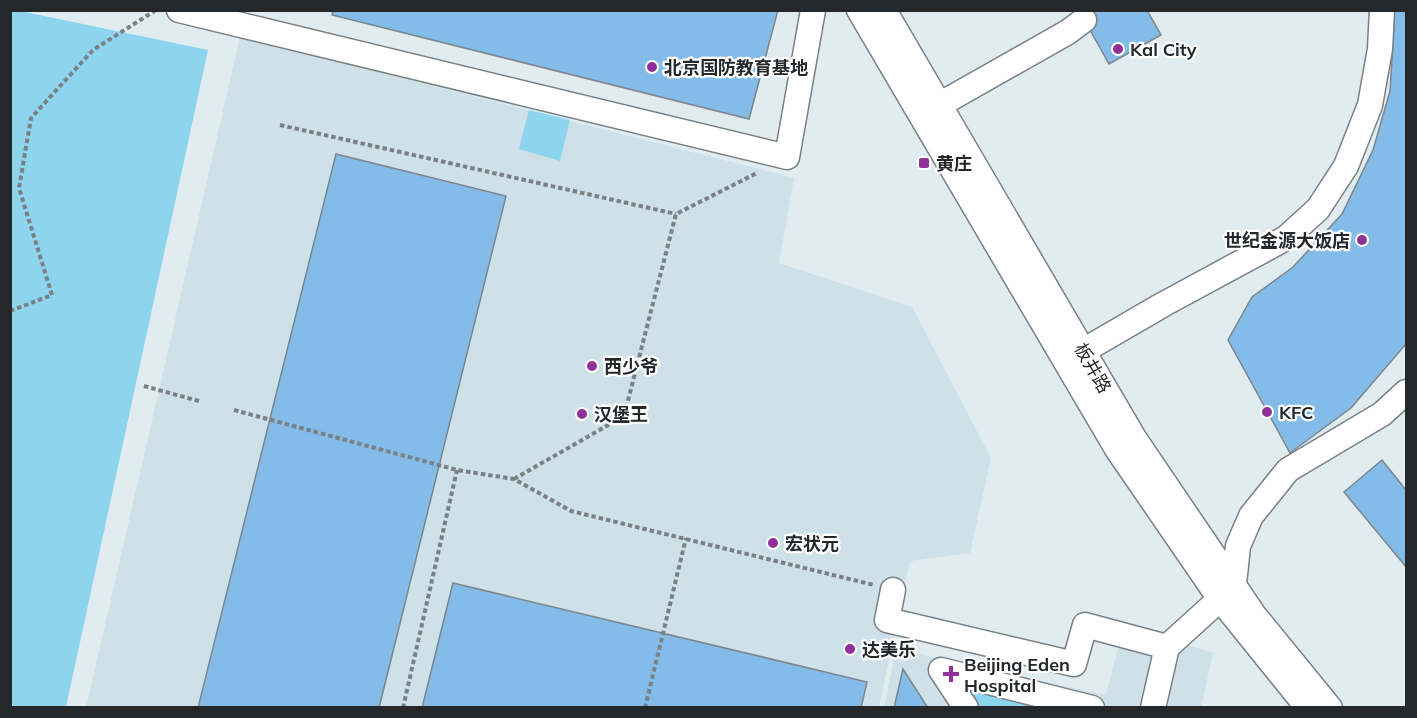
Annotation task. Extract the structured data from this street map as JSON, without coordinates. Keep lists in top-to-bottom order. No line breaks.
{"streets":{"street":["板井路"]},"places":{"other":["Kal City","北京国防教育基地","世纪金源大饭店","西少爷","KFC","汉堡王","宏状元","达美乐"],"transit":["黄庄"],"health":["Beijing Eden Hospital"]}}
